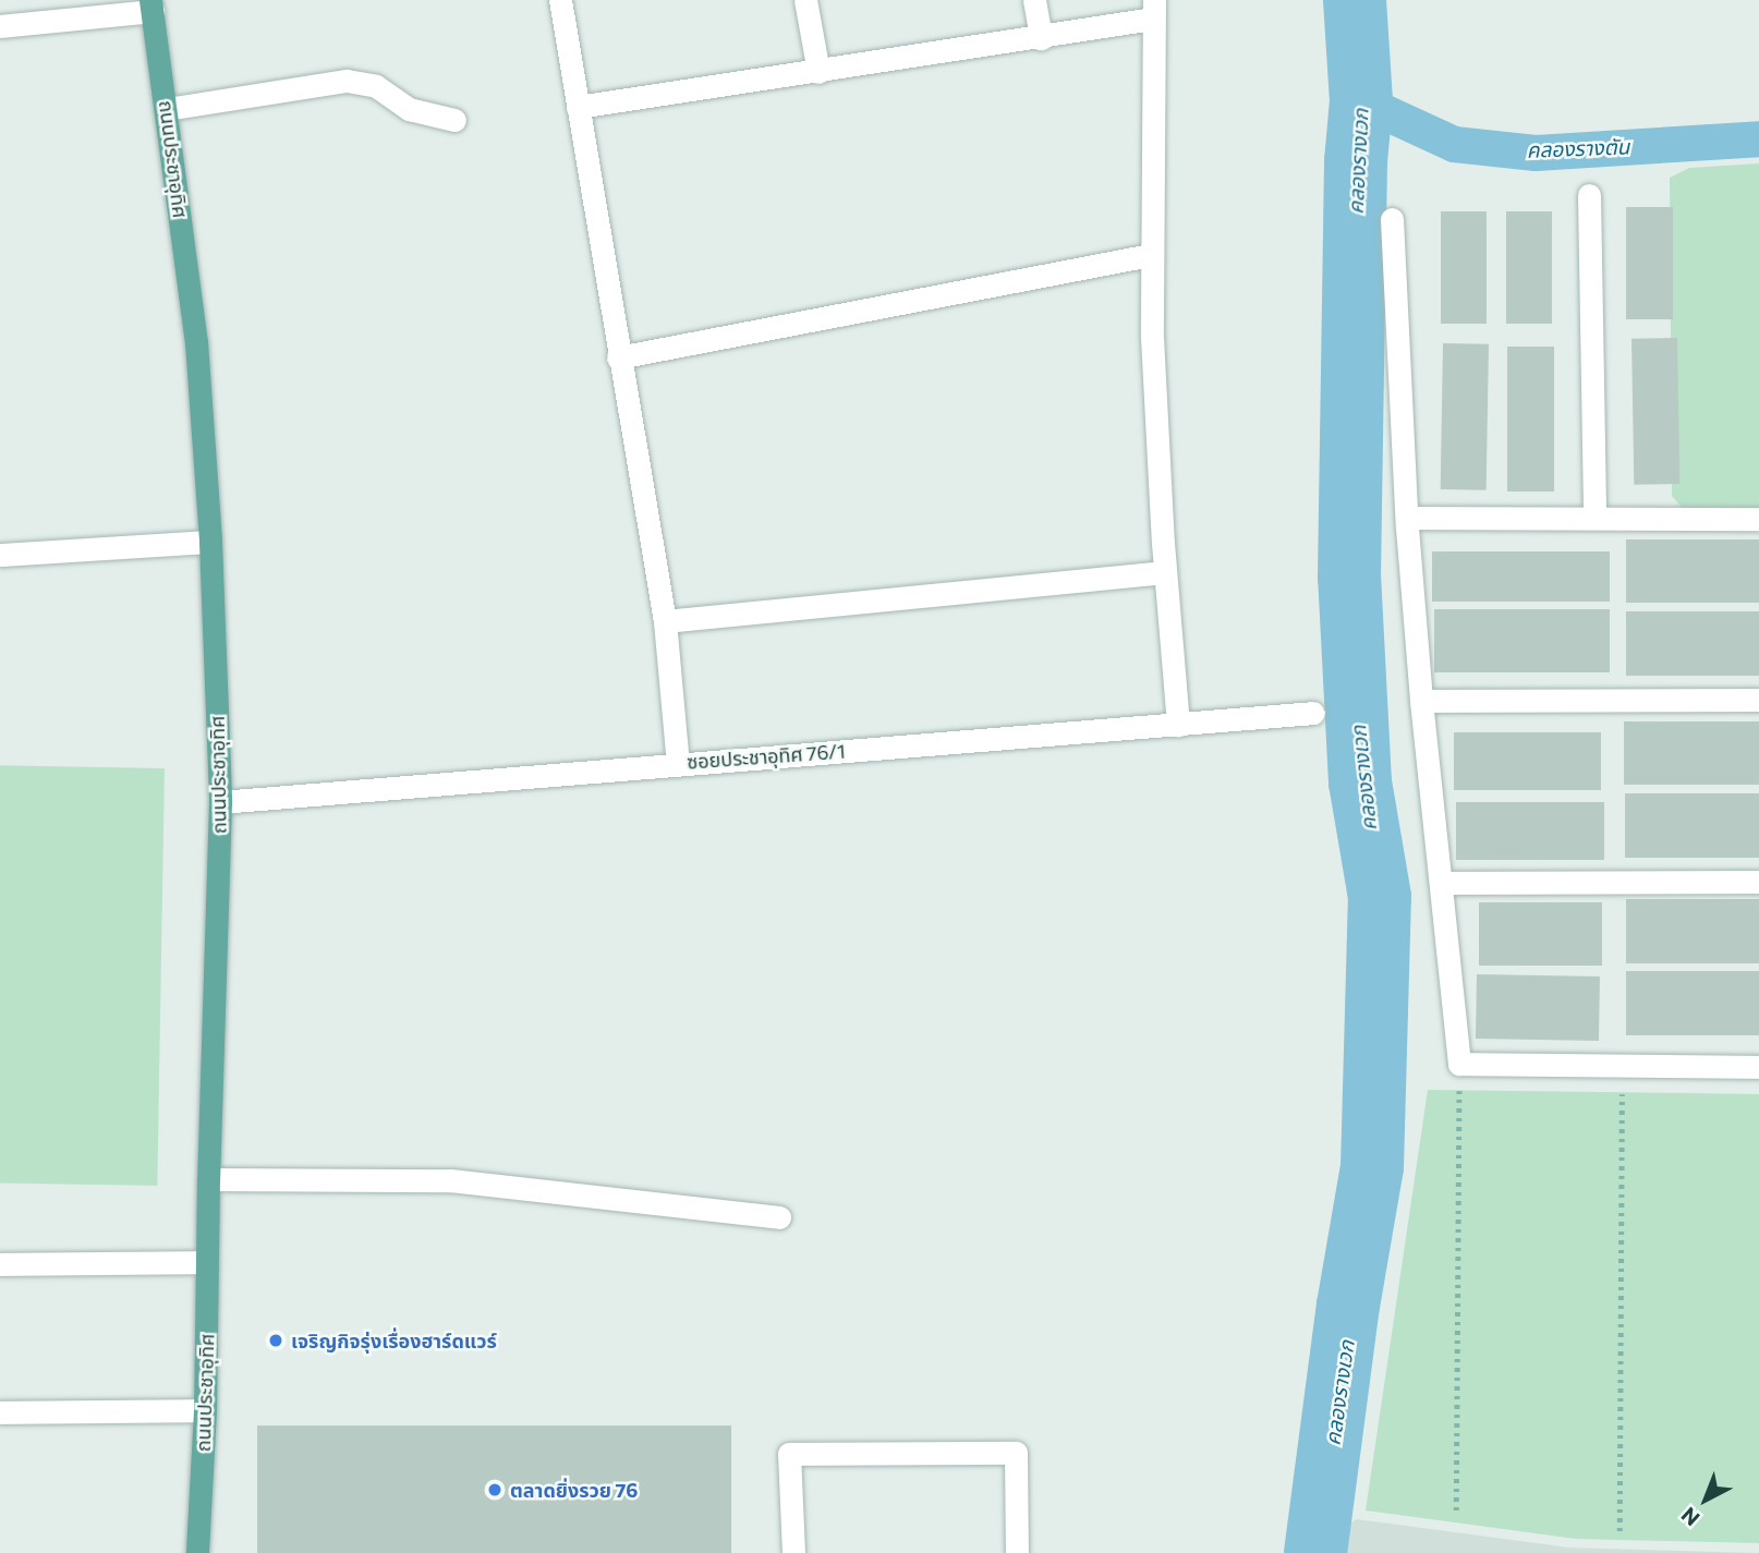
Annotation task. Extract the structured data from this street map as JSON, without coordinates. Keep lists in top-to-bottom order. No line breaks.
{"streets":{"main road":["ถนนประชาอุทิศ"],"street":["ซอยประชาอุทิศ 76/1"]},"crossings":[["ถนนประชาอุทิศ","ซอยประชาอุทิศ 76/1"]],"water":["คลองรางตัน","คลองรางเวก"],"places":["เจริญกิจรุ่งเรื่องฮาร์ดแวร์","ตลาดยิ่งรวย 76"],"north":"bottom left"}
